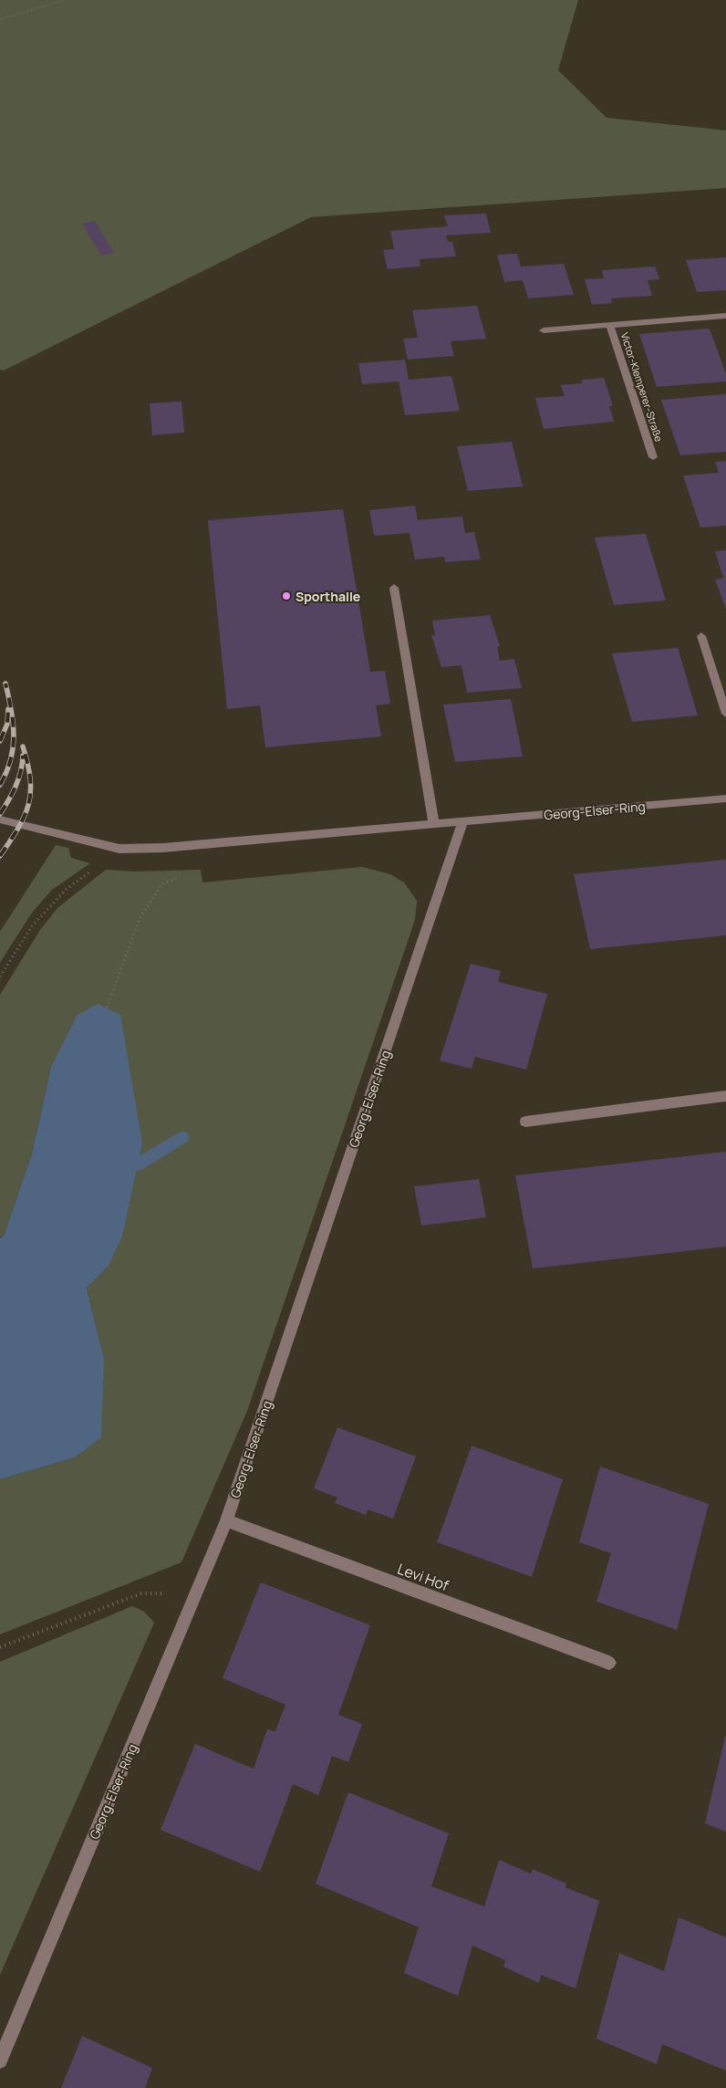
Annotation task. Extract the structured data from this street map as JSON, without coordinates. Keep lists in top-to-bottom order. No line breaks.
{"streets":{"street":["Victor-Klemperer-Straße","Georg-Elser-Ring","Levi Hof"]},"crossings":[["Georg-Elser-Ring","Levi Hof"]],"places":["Sporthalle"]}
